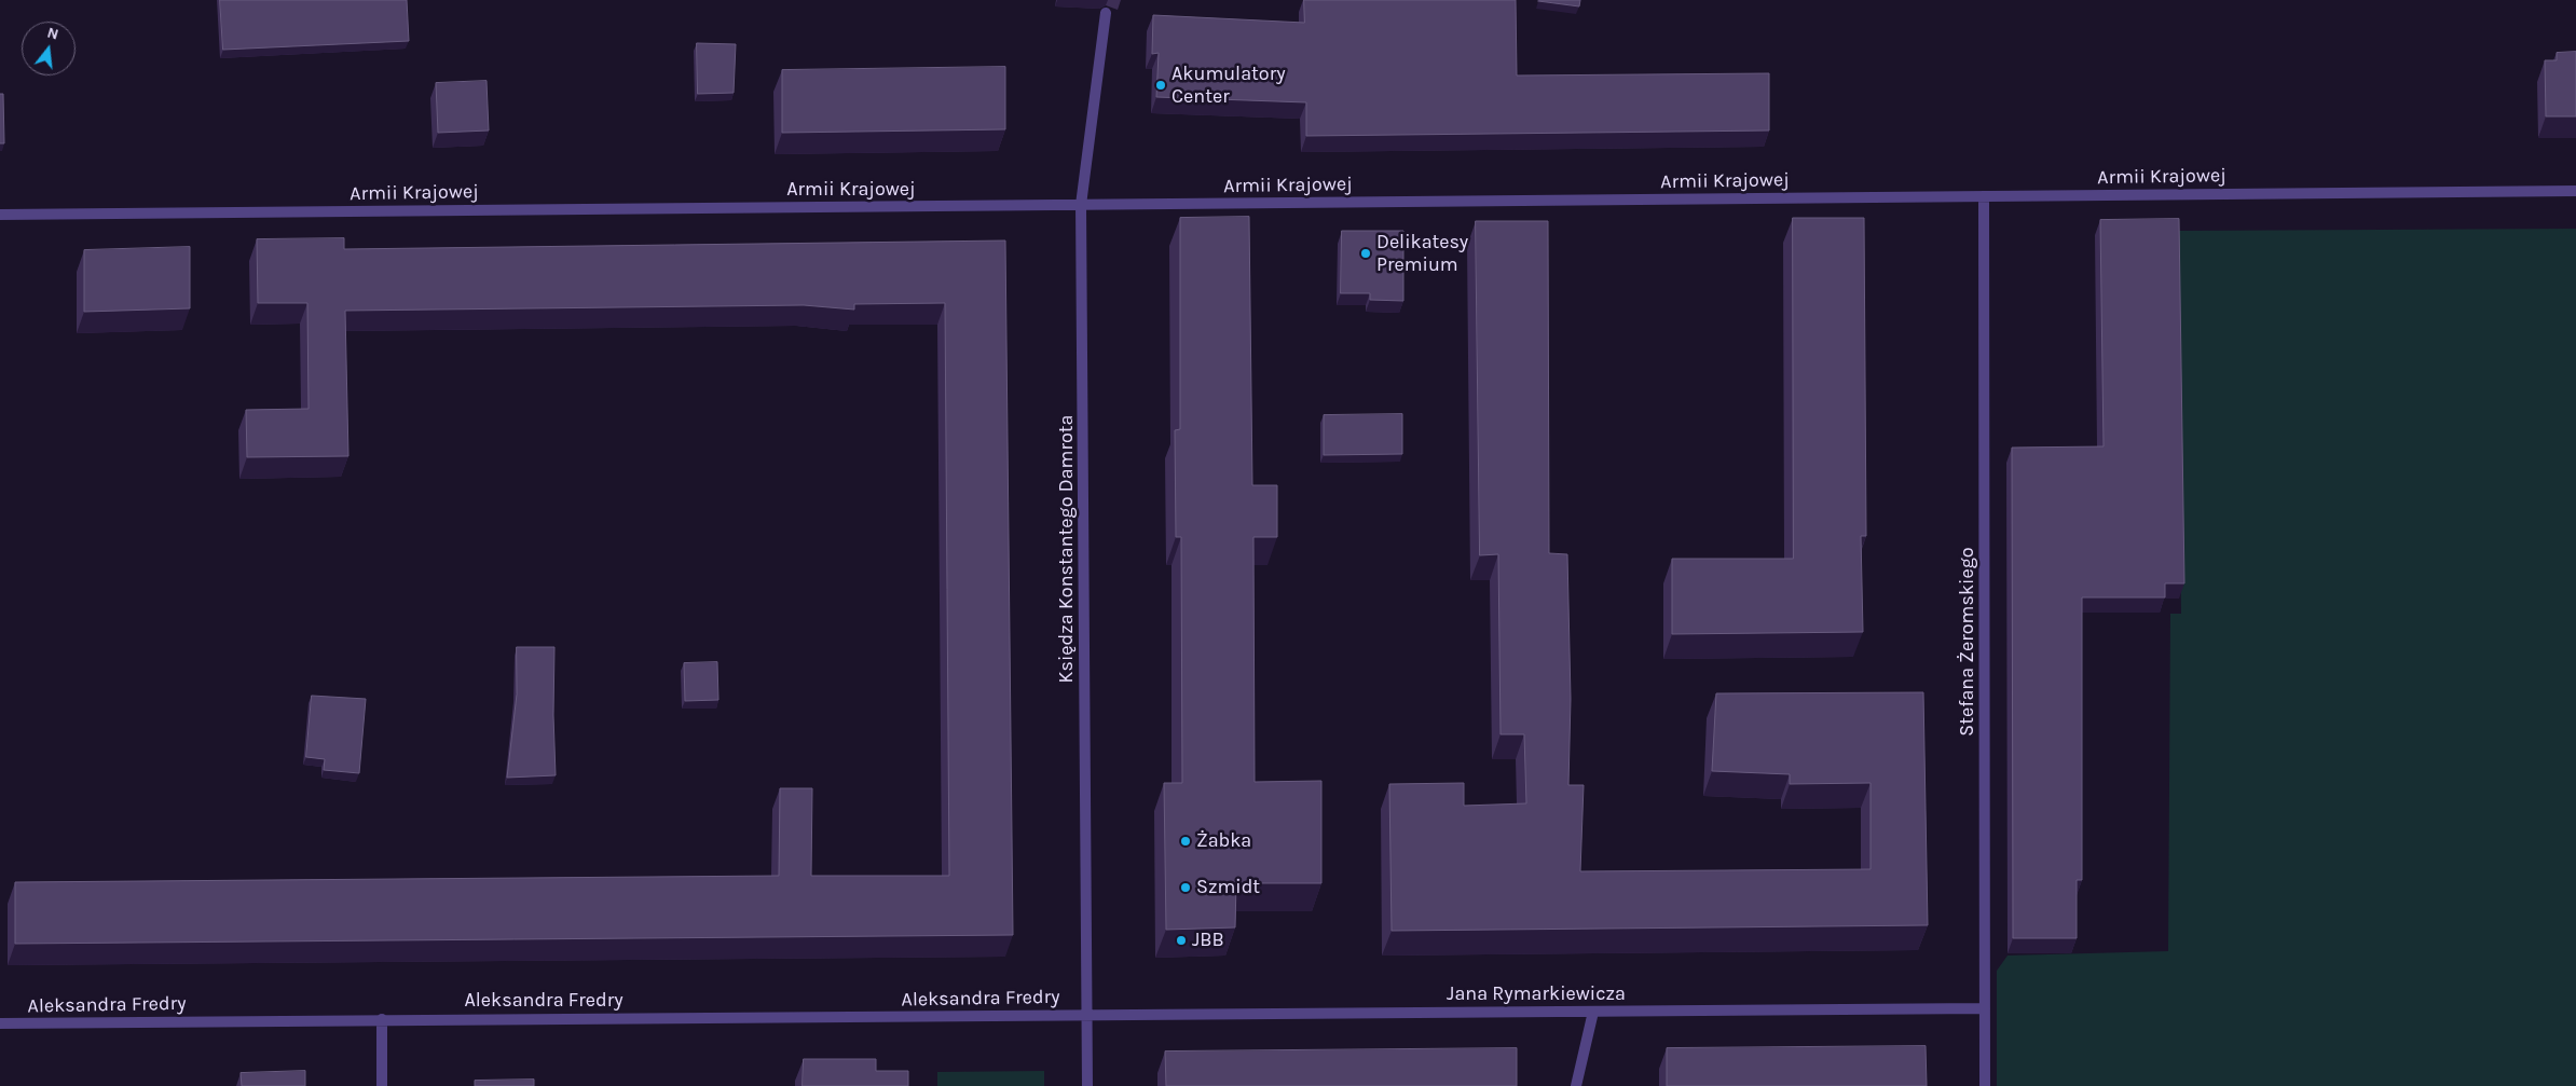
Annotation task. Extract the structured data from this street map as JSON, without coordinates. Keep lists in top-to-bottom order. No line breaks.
{"streets":{"street":["Armii Krajowej","Księdza Konstantego Damrota","Stefana Żeromskiego","Jana Rymarkiewicza","Aleksandra Fredry"]},"crossings":[["Armii Krajowej","Księdza Konstantego Damrota"],["Armii Krajowej","Stefana Żeromskiego"],["Księdza Konstantego Damrota","Jana Rymarkiewicza"],["Księdza Konstantego Damrota","Aleksandra Fredry"],["Stefana Żeromskiego","Jana Rymarkiewicza"],["Jana Rymarkiewicza","Aleksandra Fredry"]],"places":["Akumulatory Center","Delikatesy Premium","Żabka","Szmidt","JBB"],"north":"top"}
